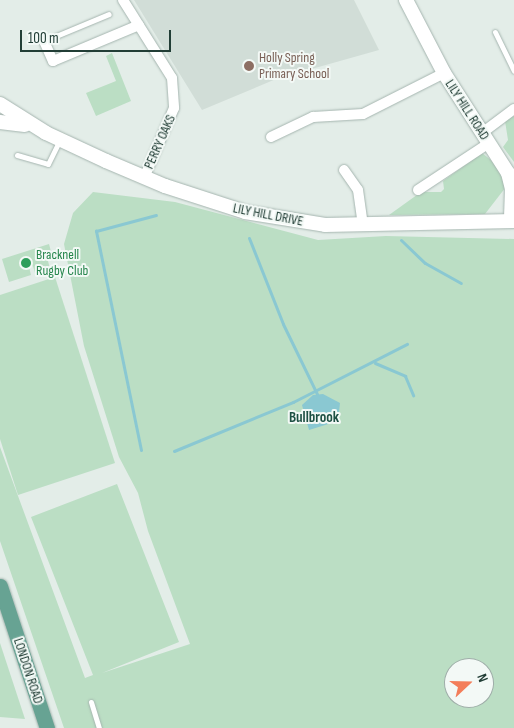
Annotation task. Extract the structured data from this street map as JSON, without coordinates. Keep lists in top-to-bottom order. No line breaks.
{"streets":{"main road":["LONDON ROAD"],"street":["LILY HILL ROAD","PERRY OAKS","LILY HILL DRIVE"]},"crossings":[["LILY HILL ROAD","LILY HILL DRIVE"],["PERRY OAKS","LILY HILL DRIVE"]],"districts":["Bullbrook"],"places":["Holly Spring Primary School","Bracknell Rugby Club"],"scale_bar":"100 m","north":"right"}
